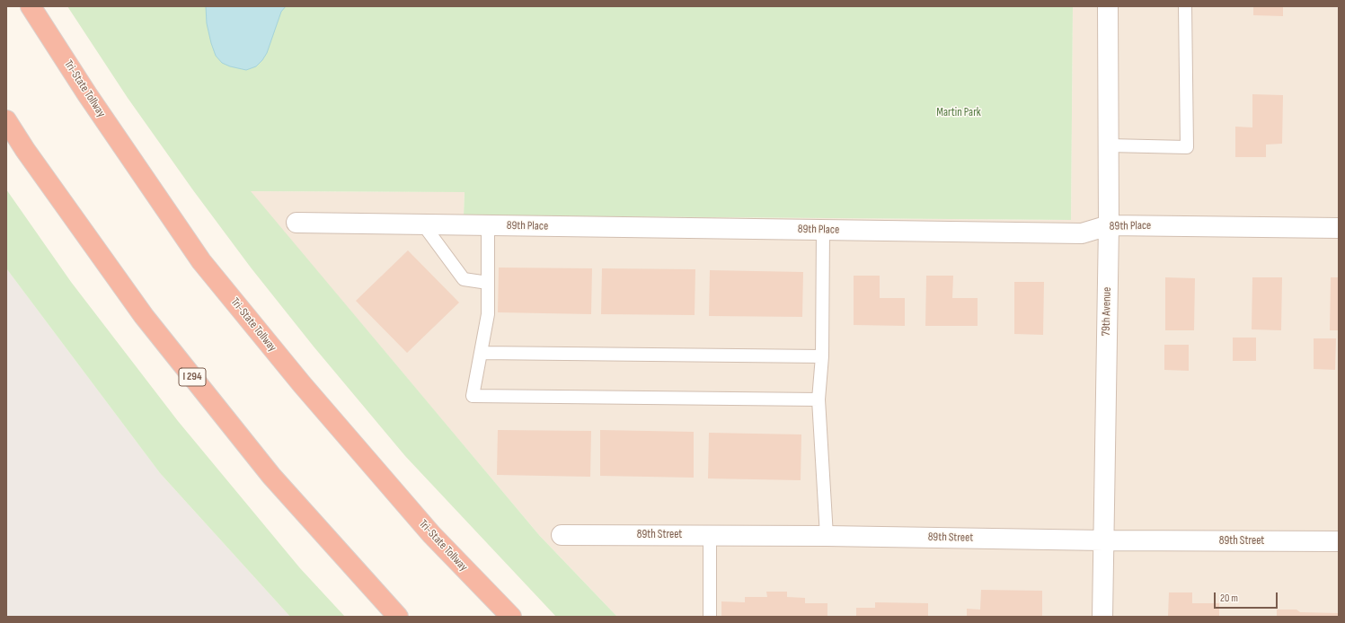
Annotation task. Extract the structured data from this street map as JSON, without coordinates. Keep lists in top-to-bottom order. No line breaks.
{"streets":{"highway":["Tri-State Tollway","I 294"],"street":["89th Place","79th Avenue","89th Street"]},"crossings":[["89th Place","79th Avenue"],["79th Avenue","89th Street"]],"parks":["Martin Park"],"scale_bar":"20 m"}
